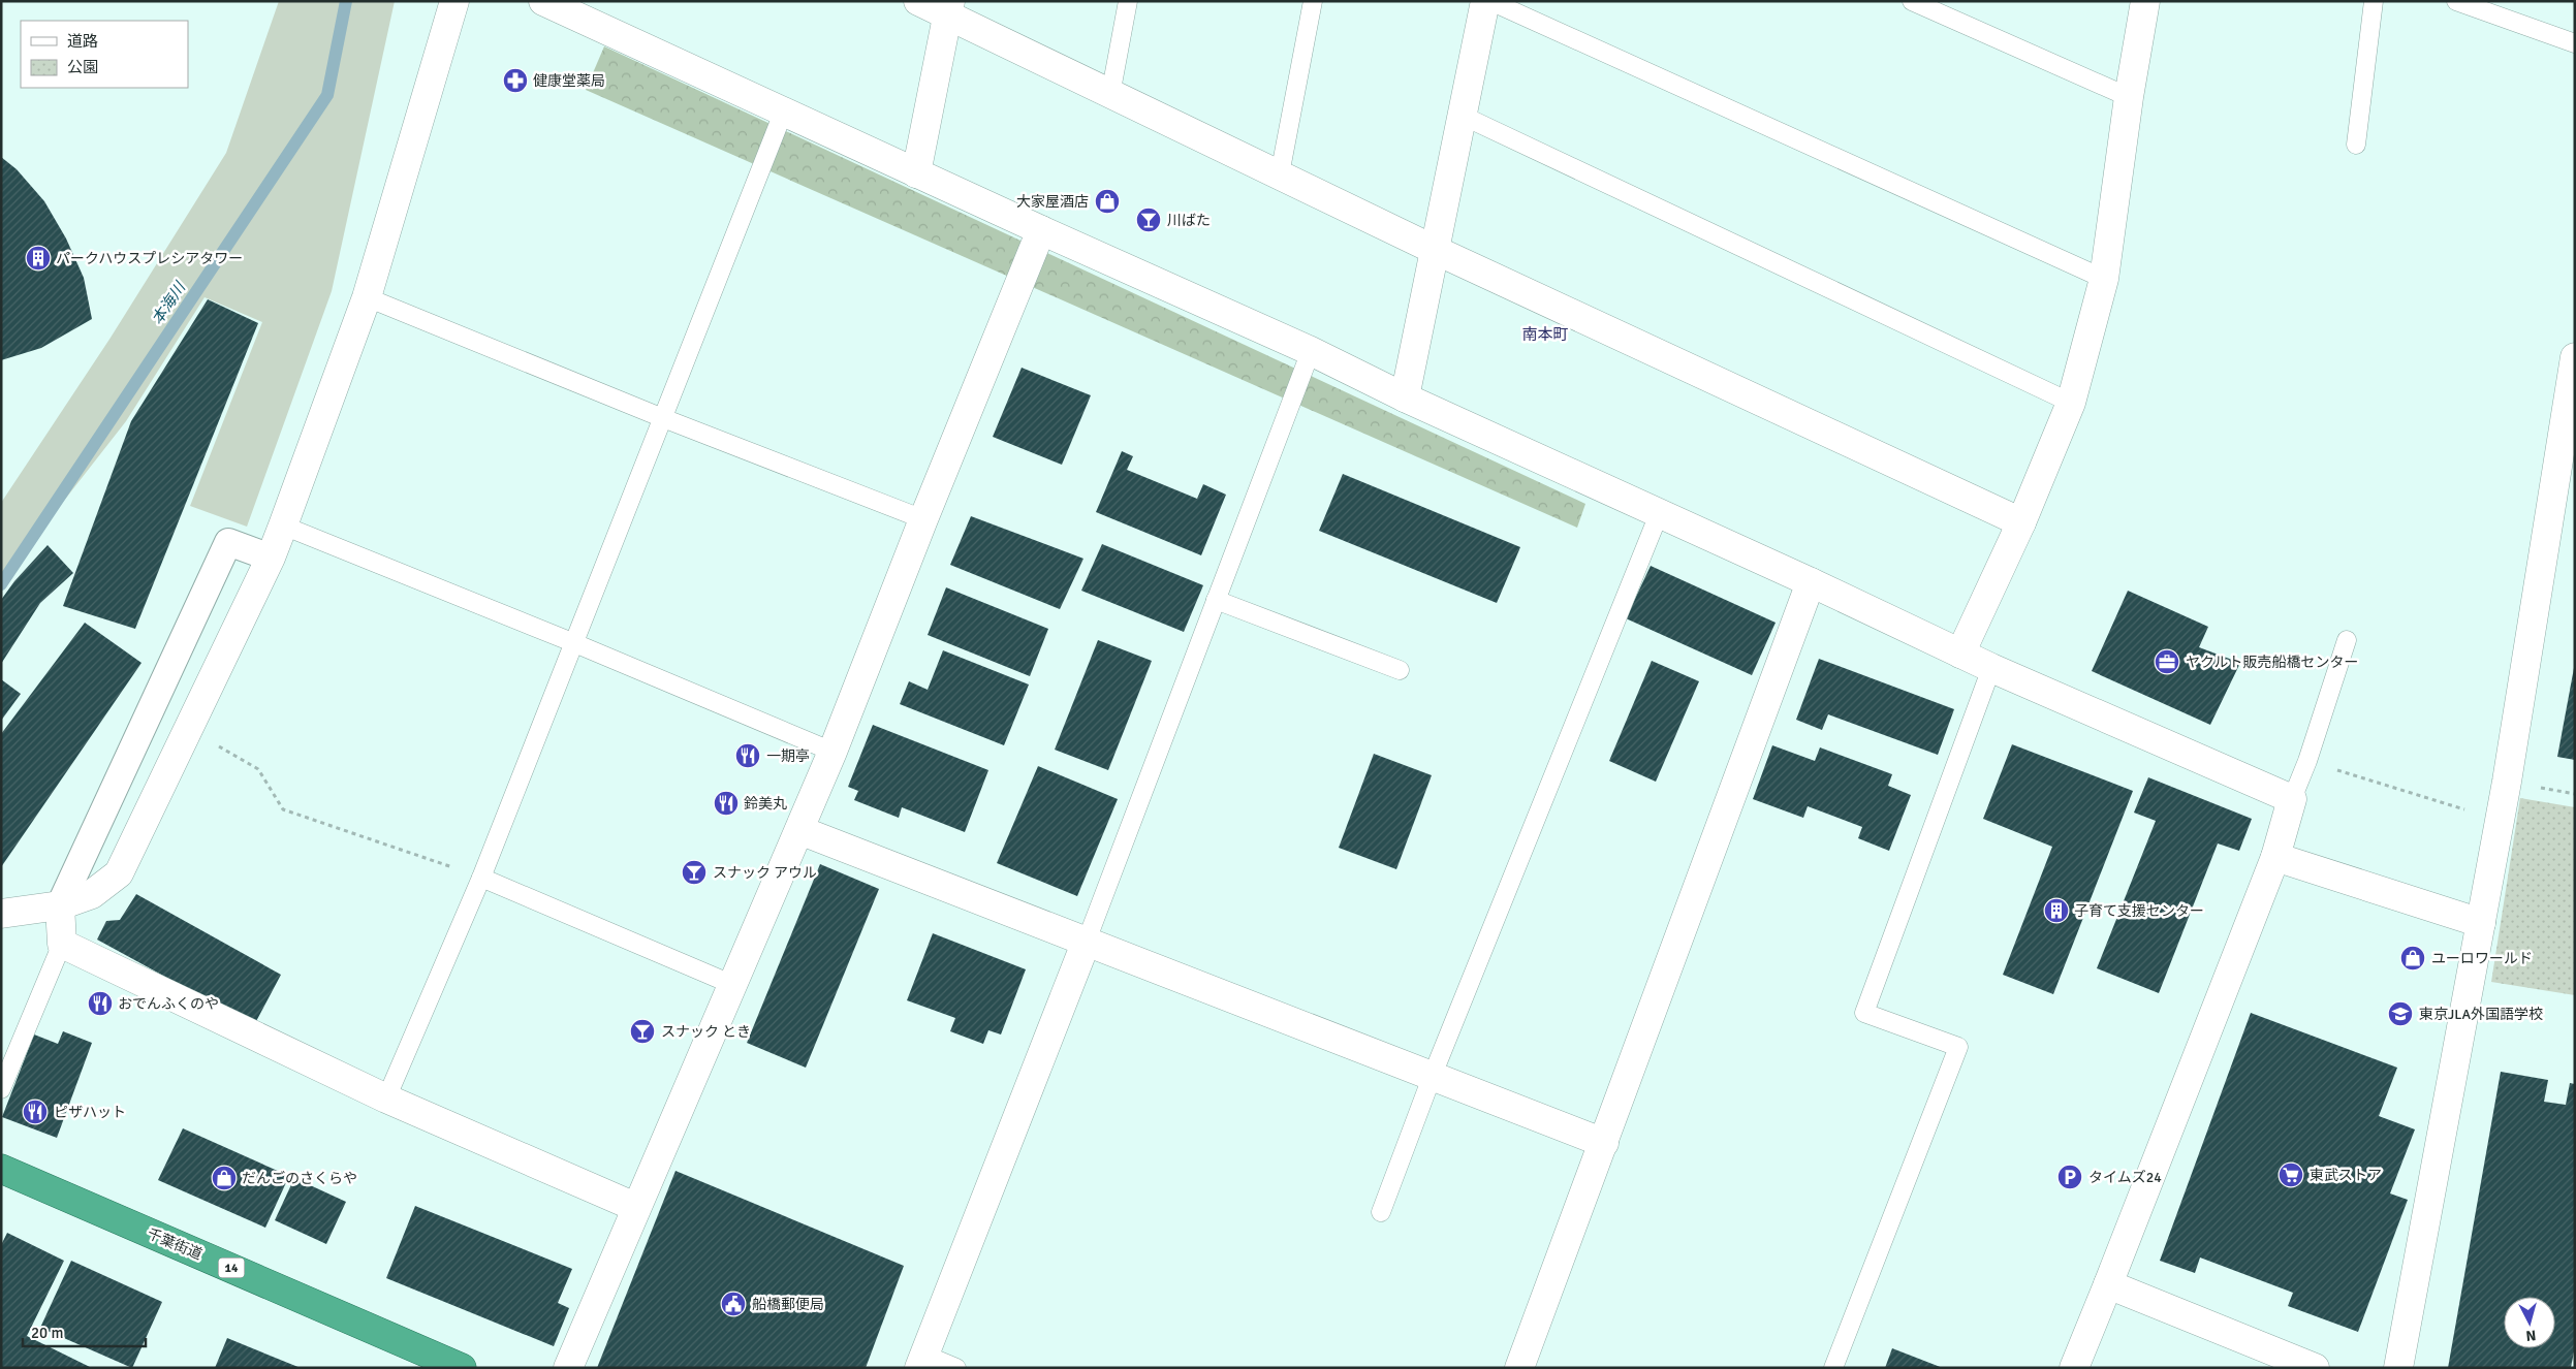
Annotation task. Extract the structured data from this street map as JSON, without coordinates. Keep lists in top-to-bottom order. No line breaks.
{"streets":{"highway":["千葉街道","14"]},"districts":["南本町"],"water":["本海川"],"places":{"pharmacy":["健康堂薬局"],"shop":["大家屋酒店","ユーロワールド","だんごのさくらや"],"bar":["川ばた","スナック アウル","スナック とき"],"building":["パークハウスプレシアタワー","子育て支援センター"],"office":["ヤクルト販売船橋センター"],"restaurant":["一期亭","鈴美丸","おでんふくのや","ピザハット"],"school or university":["東京JLA外国語学校"],"supermarket":["東武ストア"],"parking":["タイムズ24"],"public building":["船橋郵便局"]},"legend":["道路","公園"],"scale_bar":"20 m","north":"bottom"}
